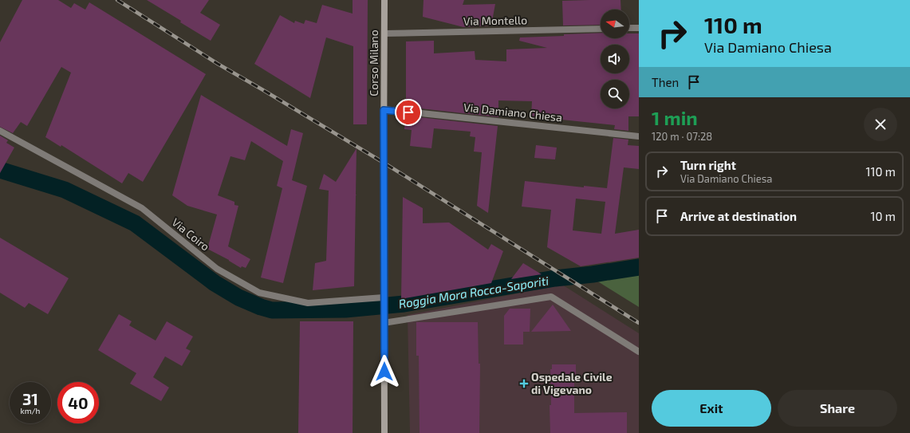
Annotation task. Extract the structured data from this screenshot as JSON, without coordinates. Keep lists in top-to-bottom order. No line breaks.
{"streets":{"street":["Via Montello","Corso Milano","Via Damiano Chiesa","Via Coiro"]},"crossings":[["Via Montello","Corso Milano"],["Corso Milano","Via Damiano Chiesa"],["Corso Milano","Via Coiro"]],"water":["Roggia Mora Rocca-Saporiti"],"places":{"health":["Ospedale Civile di Vigevano"]},"north":"left","page":{"turn":["110 m","Via Damiano Chiesa"],"then":"Then","heading":["1 min","120 m · 07:28"],"list":[{"name":"Turn right","note":"Via Damiano Chiesa","value":"110 m"},{"name":"Arrive at destination","value":"10 m"}],"speed":"31 km/h","limit":"40","buttons":["Exit","Share"]}}
